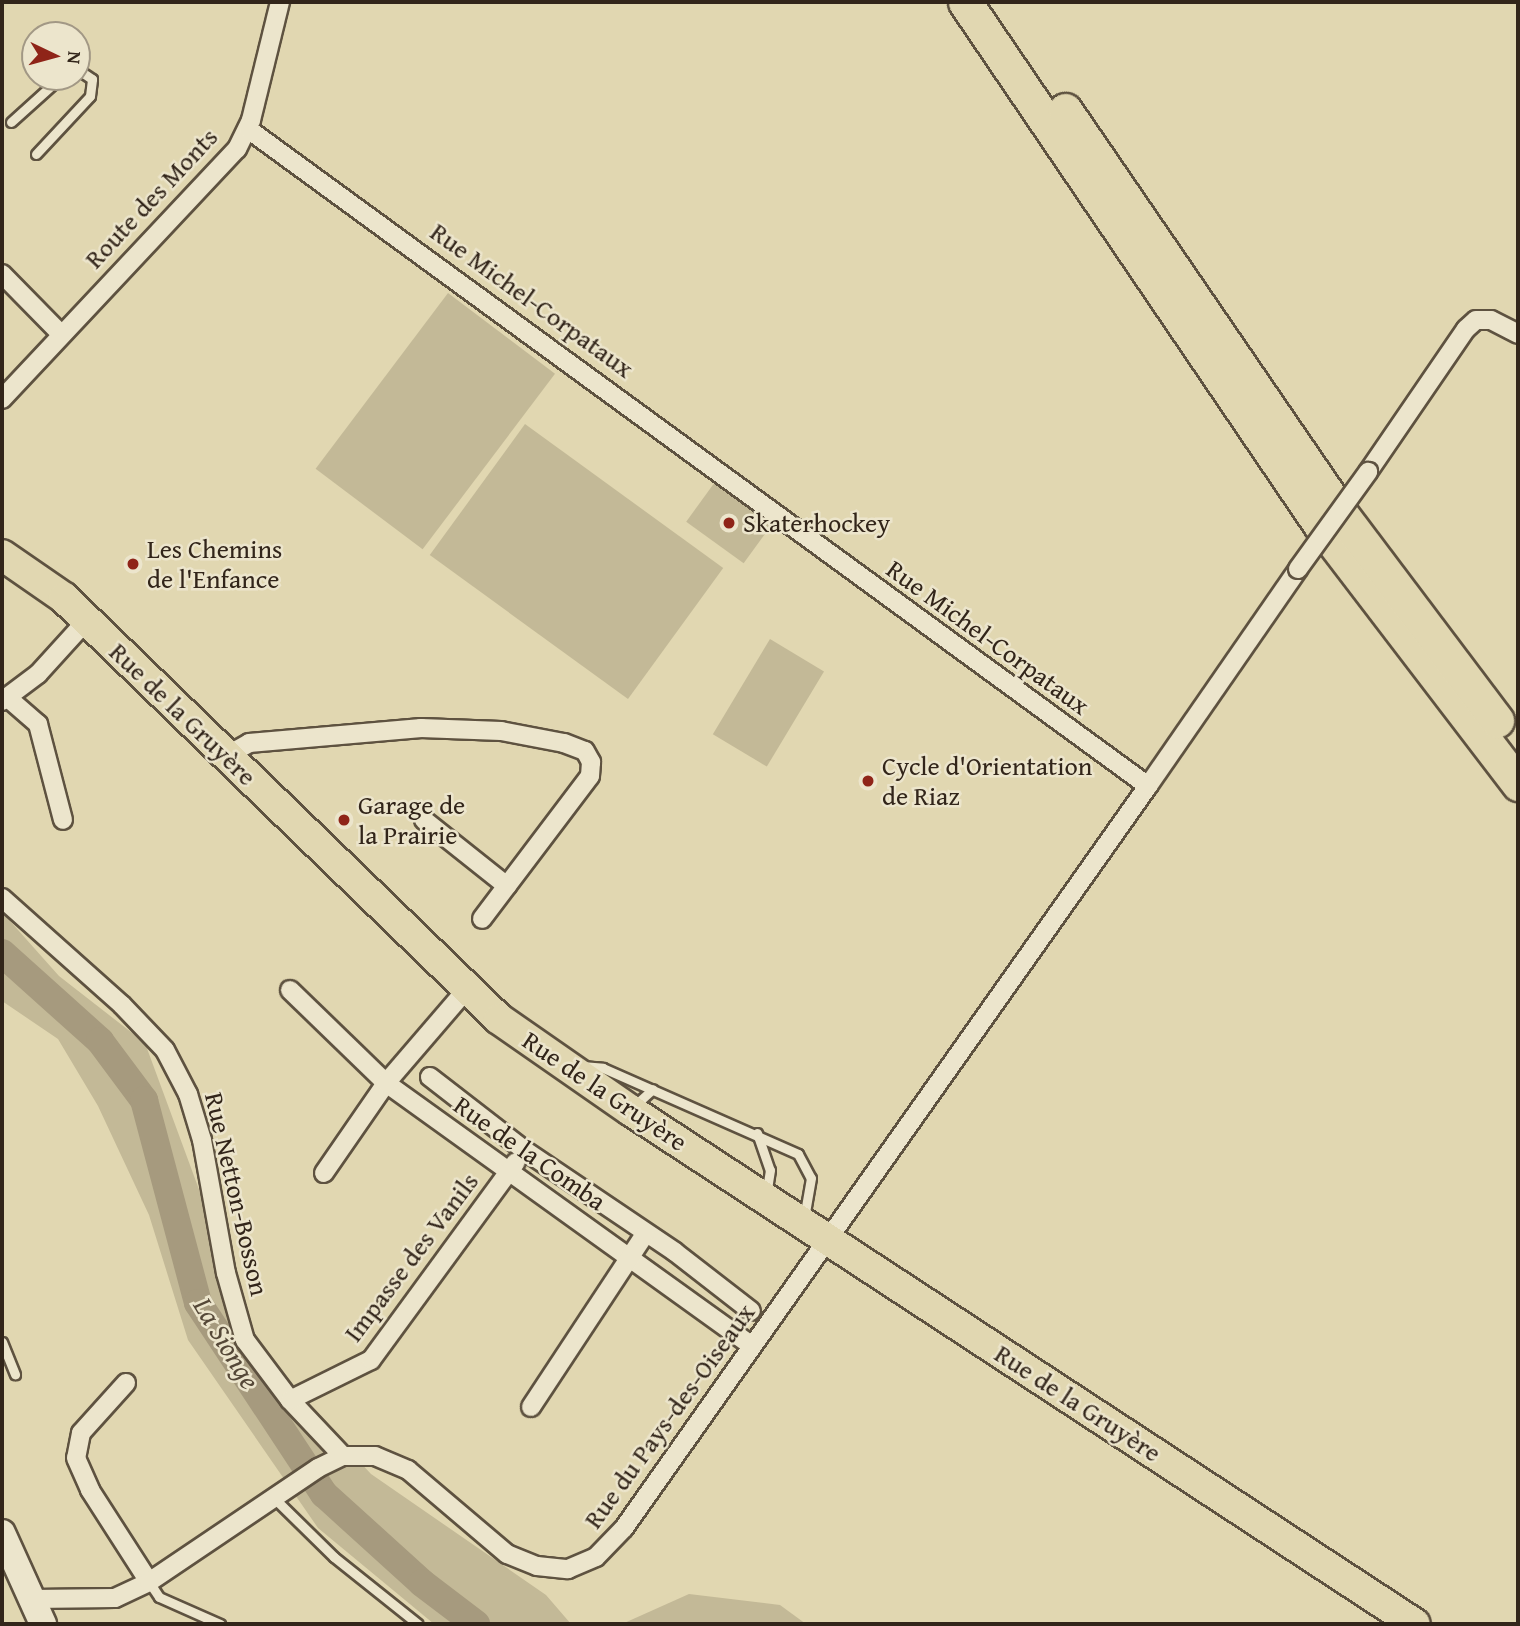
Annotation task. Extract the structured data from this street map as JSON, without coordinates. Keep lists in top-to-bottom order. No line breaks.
{"streets":{"main road":["Rue de la Gruyère"],"street":["Route des Monts","Rue Michel-Corpataux","Rue de la Comba","Rue Netton-Bosson","Impasse des Vanils","Rue du Pays-des-Oiseaux"]},"crossings":[["Route des Monts","Rue Michel-Corpataux"],["Rue de la Gruyère","Rue du Pays-des-Oiseaux"],["Rue de la Comba","Impasse des Vanils"],["Rue de la Comba","Rue du Pays-des-Oiseaux"],["Rue Netton-Bosson","Impasse des Vanils"],["Rue Netton-Bosson","Rue du Pays-des-Oiseaux"]],"water":["La Sionge"],"places":["Skaterhockey","Les Chemins de l'Enfance","Cycle d'Orientation de Riaz","Garage de la Prairie"],"north":"right"}
